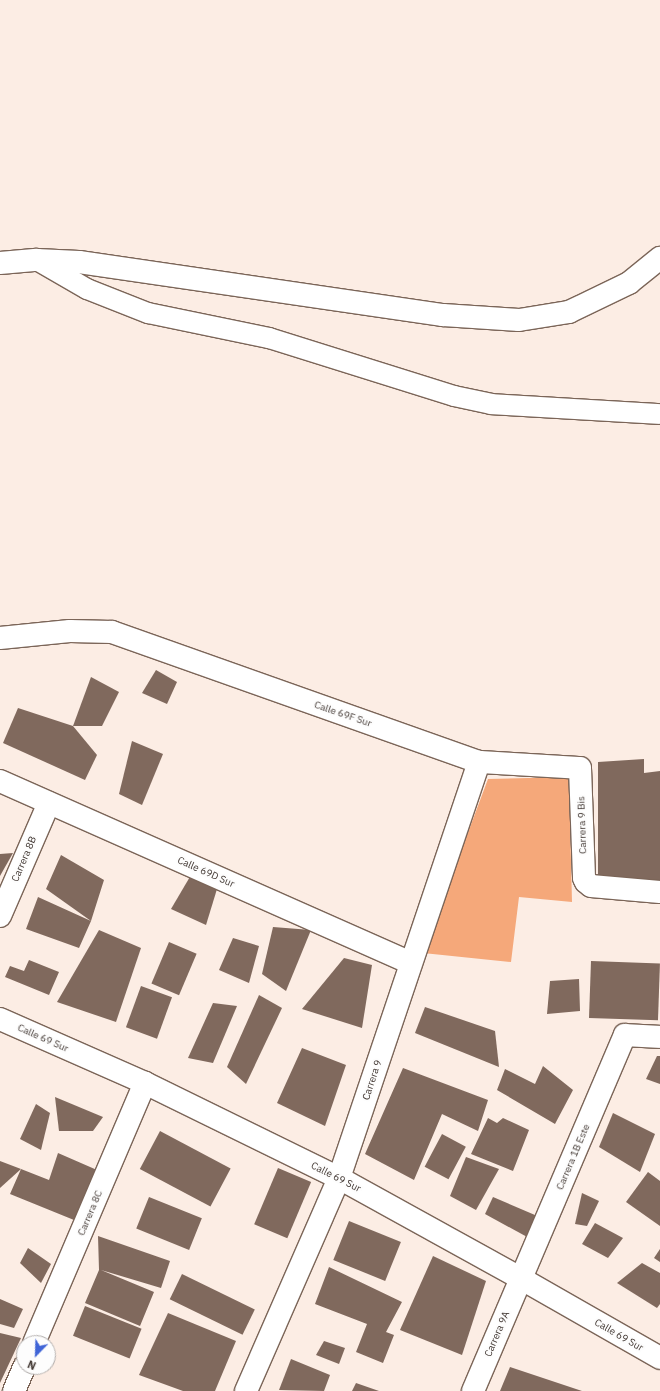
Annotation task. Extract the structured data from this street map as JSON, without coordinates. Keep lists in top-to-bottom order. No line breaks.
{"streets":{"street":["Calle 69F Sur","Carrera 9 Bis","Carrera 8B","Calle 69D Sur","Calle 69 Sur","Carrera 9","Carrera 1B Este","Carrera 8C","Carrera 9A"]},"crossings":[["Calle 69F Sur","Carrera 9 Bis"],["Calle 69F Sur","Carrera 9"],["Carrera 8B","Calle 69D Sur"],["Calle 69D Sur","Carrera 9"],["Calle 69 Sur","Carrera 9"],["Calle 69 Sur","Carrera 1B Este"],["Calle 69 Sur","Carrera 8C"],["Calle 69 Sur","Carrera 9A"],["Carrera 1B Este","Carrera 9A"]],"north":"bottom left"}
